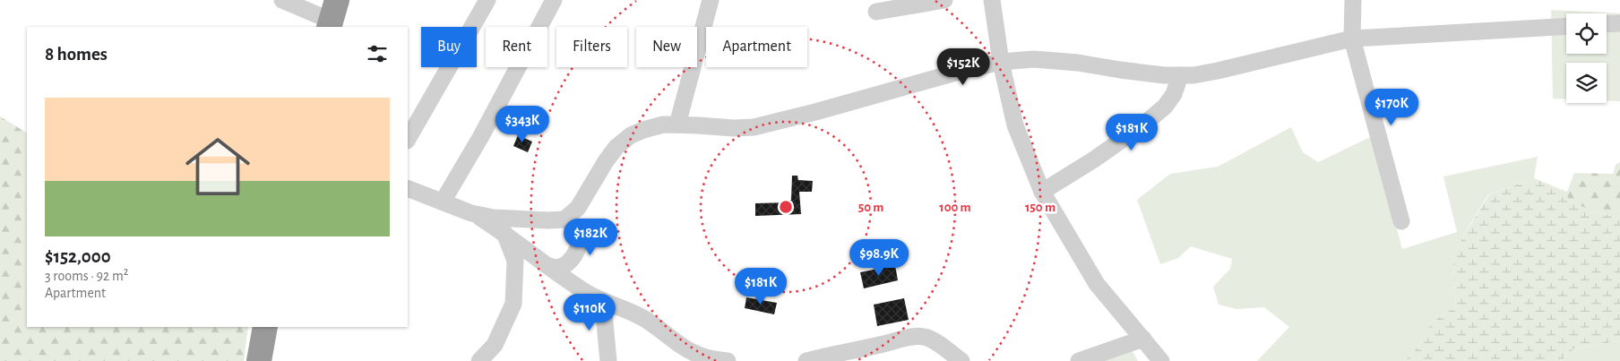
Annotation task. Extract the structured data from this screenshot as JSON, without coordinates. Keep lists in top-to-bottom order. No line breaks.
{"page":{"chip":["Buy","Rent","Filters","New","Apartment"],"heading":"8 homes","price":["$152K","$170K","$343K","$181K","$182K","$98.9K","$181K","$110K"],"list":[{"name":"$152,000","note":"3 rooms · 92 m² · Apartment"}]},"rings":["50 m","100 m","150 m"]}
